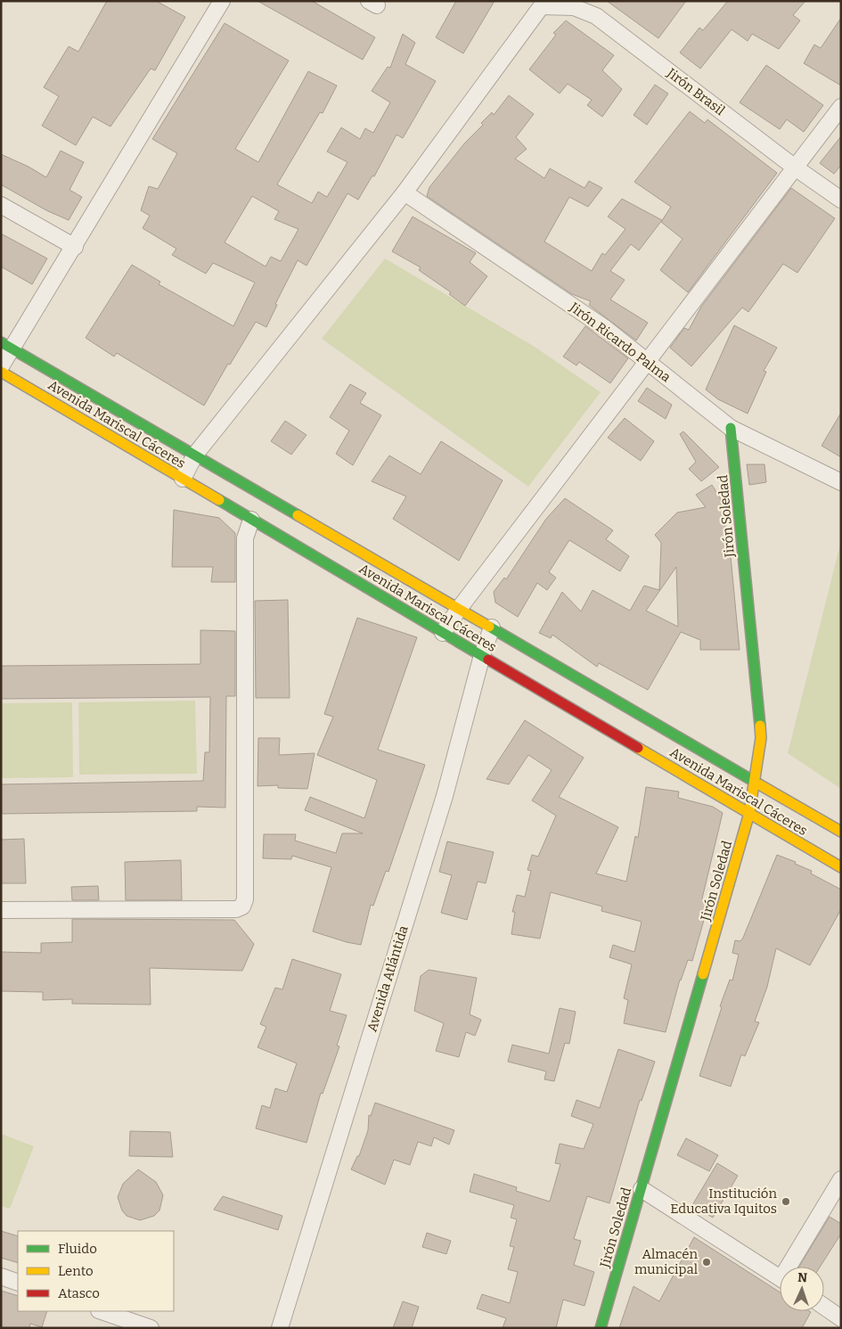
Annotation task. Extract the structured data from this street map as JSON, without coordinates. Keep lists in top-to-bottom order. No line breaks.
{"streets":{"main road":["Avenida Mariscal Cáceres","Jirón Soledad"],"street":["Jirón Brasil","Jirón Ricardo Palma","Avenida Atlántida"]},"crossings":[["Jirón Ricardo Palma","Jirón Soledad"],["Avenida Mariscal Cáceres","Jirón Soledad"],["Avenida Mariscal Cáceres","Avenida Atlántida"]],"places":["Institución Educativa Iquitos","Almacén municipal"],"legend":["Fluido","Lento","Atasco"],"north":"top"}
